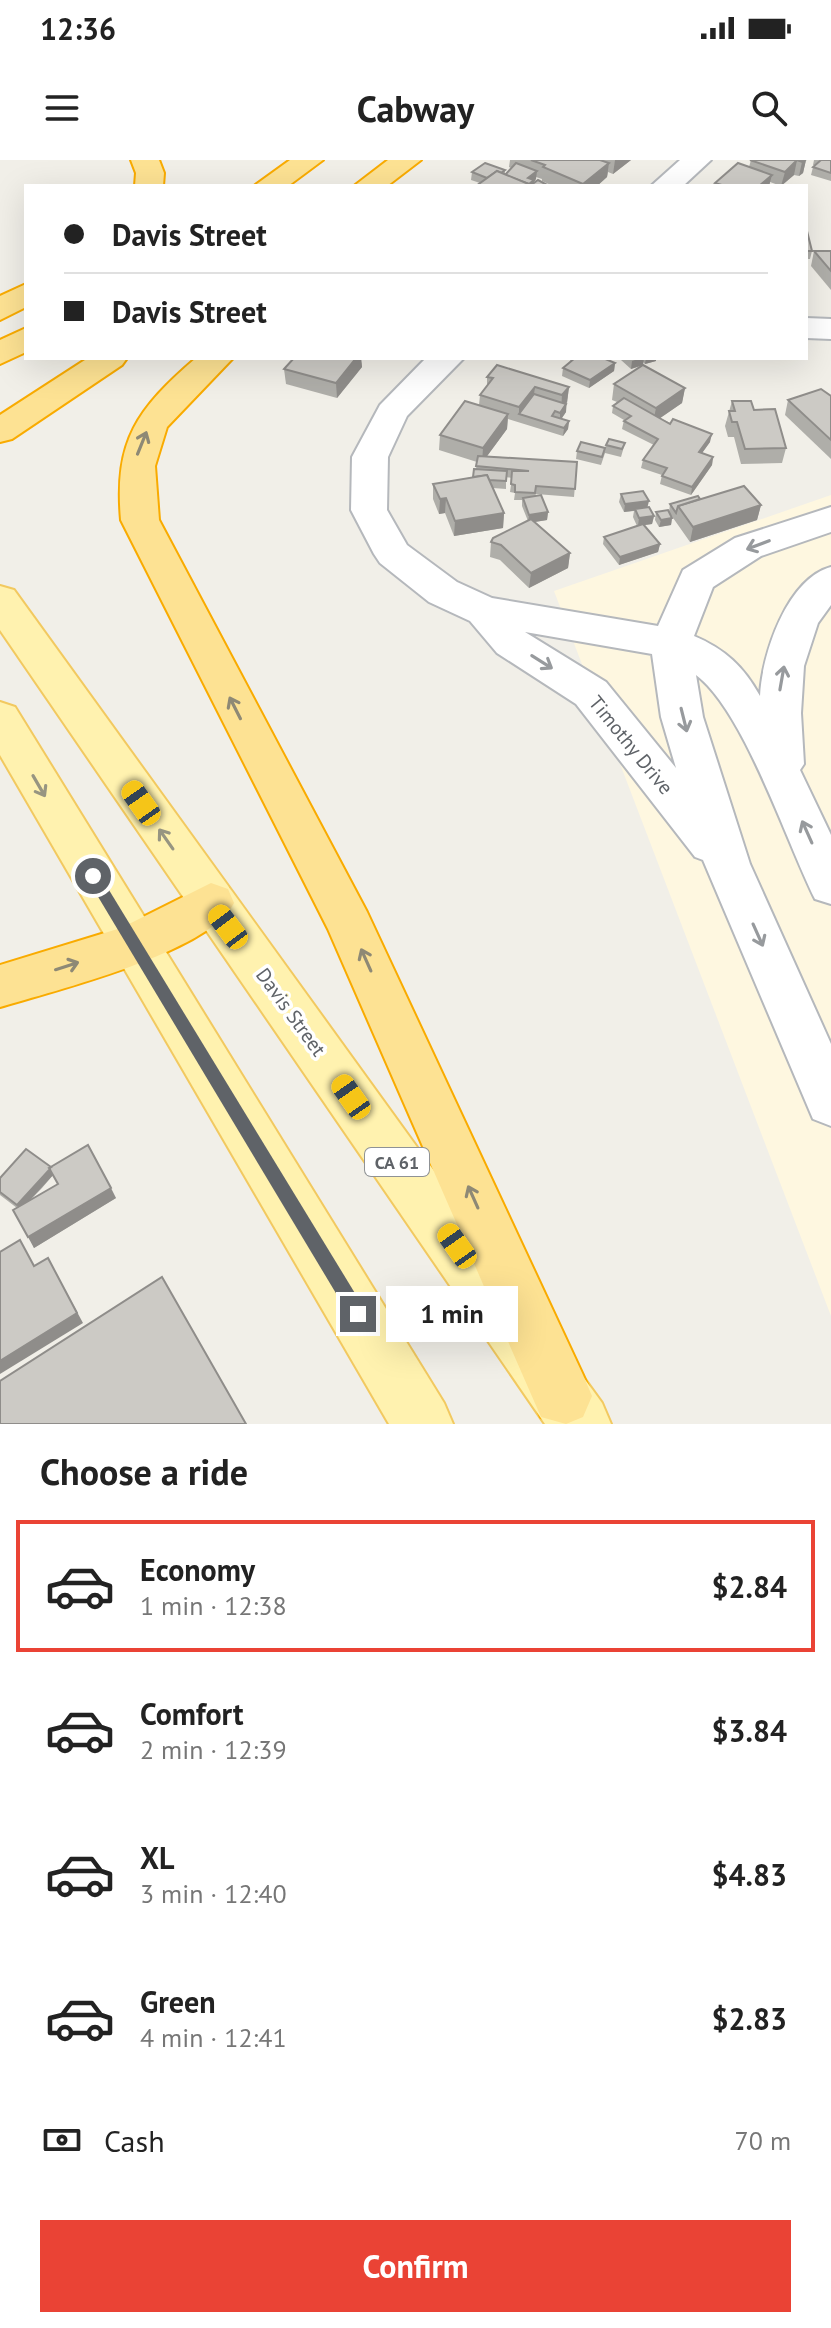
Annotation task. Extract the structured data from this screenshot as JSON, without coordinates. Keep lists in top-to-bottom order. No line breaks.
{"streets":{"main road":["Davis Street","CA 61"],"street":["Timothy Drive"]},"page":{"status":"12:36","header":"Cabway","banner":["Davis Street","Davis Street"],"bubble":"1 min","heading":"Choose a ride","list":[{"name":"Economy","note":"1 min · 12:38","value":"$2.84"},{"name":"Comfort","note":"2 min · 12:39","value":"$3.84"},{"name":"XL","note":"3 min · 12:40","value":"$4.83"},{"name":"Green","note":"4 min · 12:41","value":"$2.83"}],"pay":["Cash","70 m"],"buttons":"Confirm"}}
